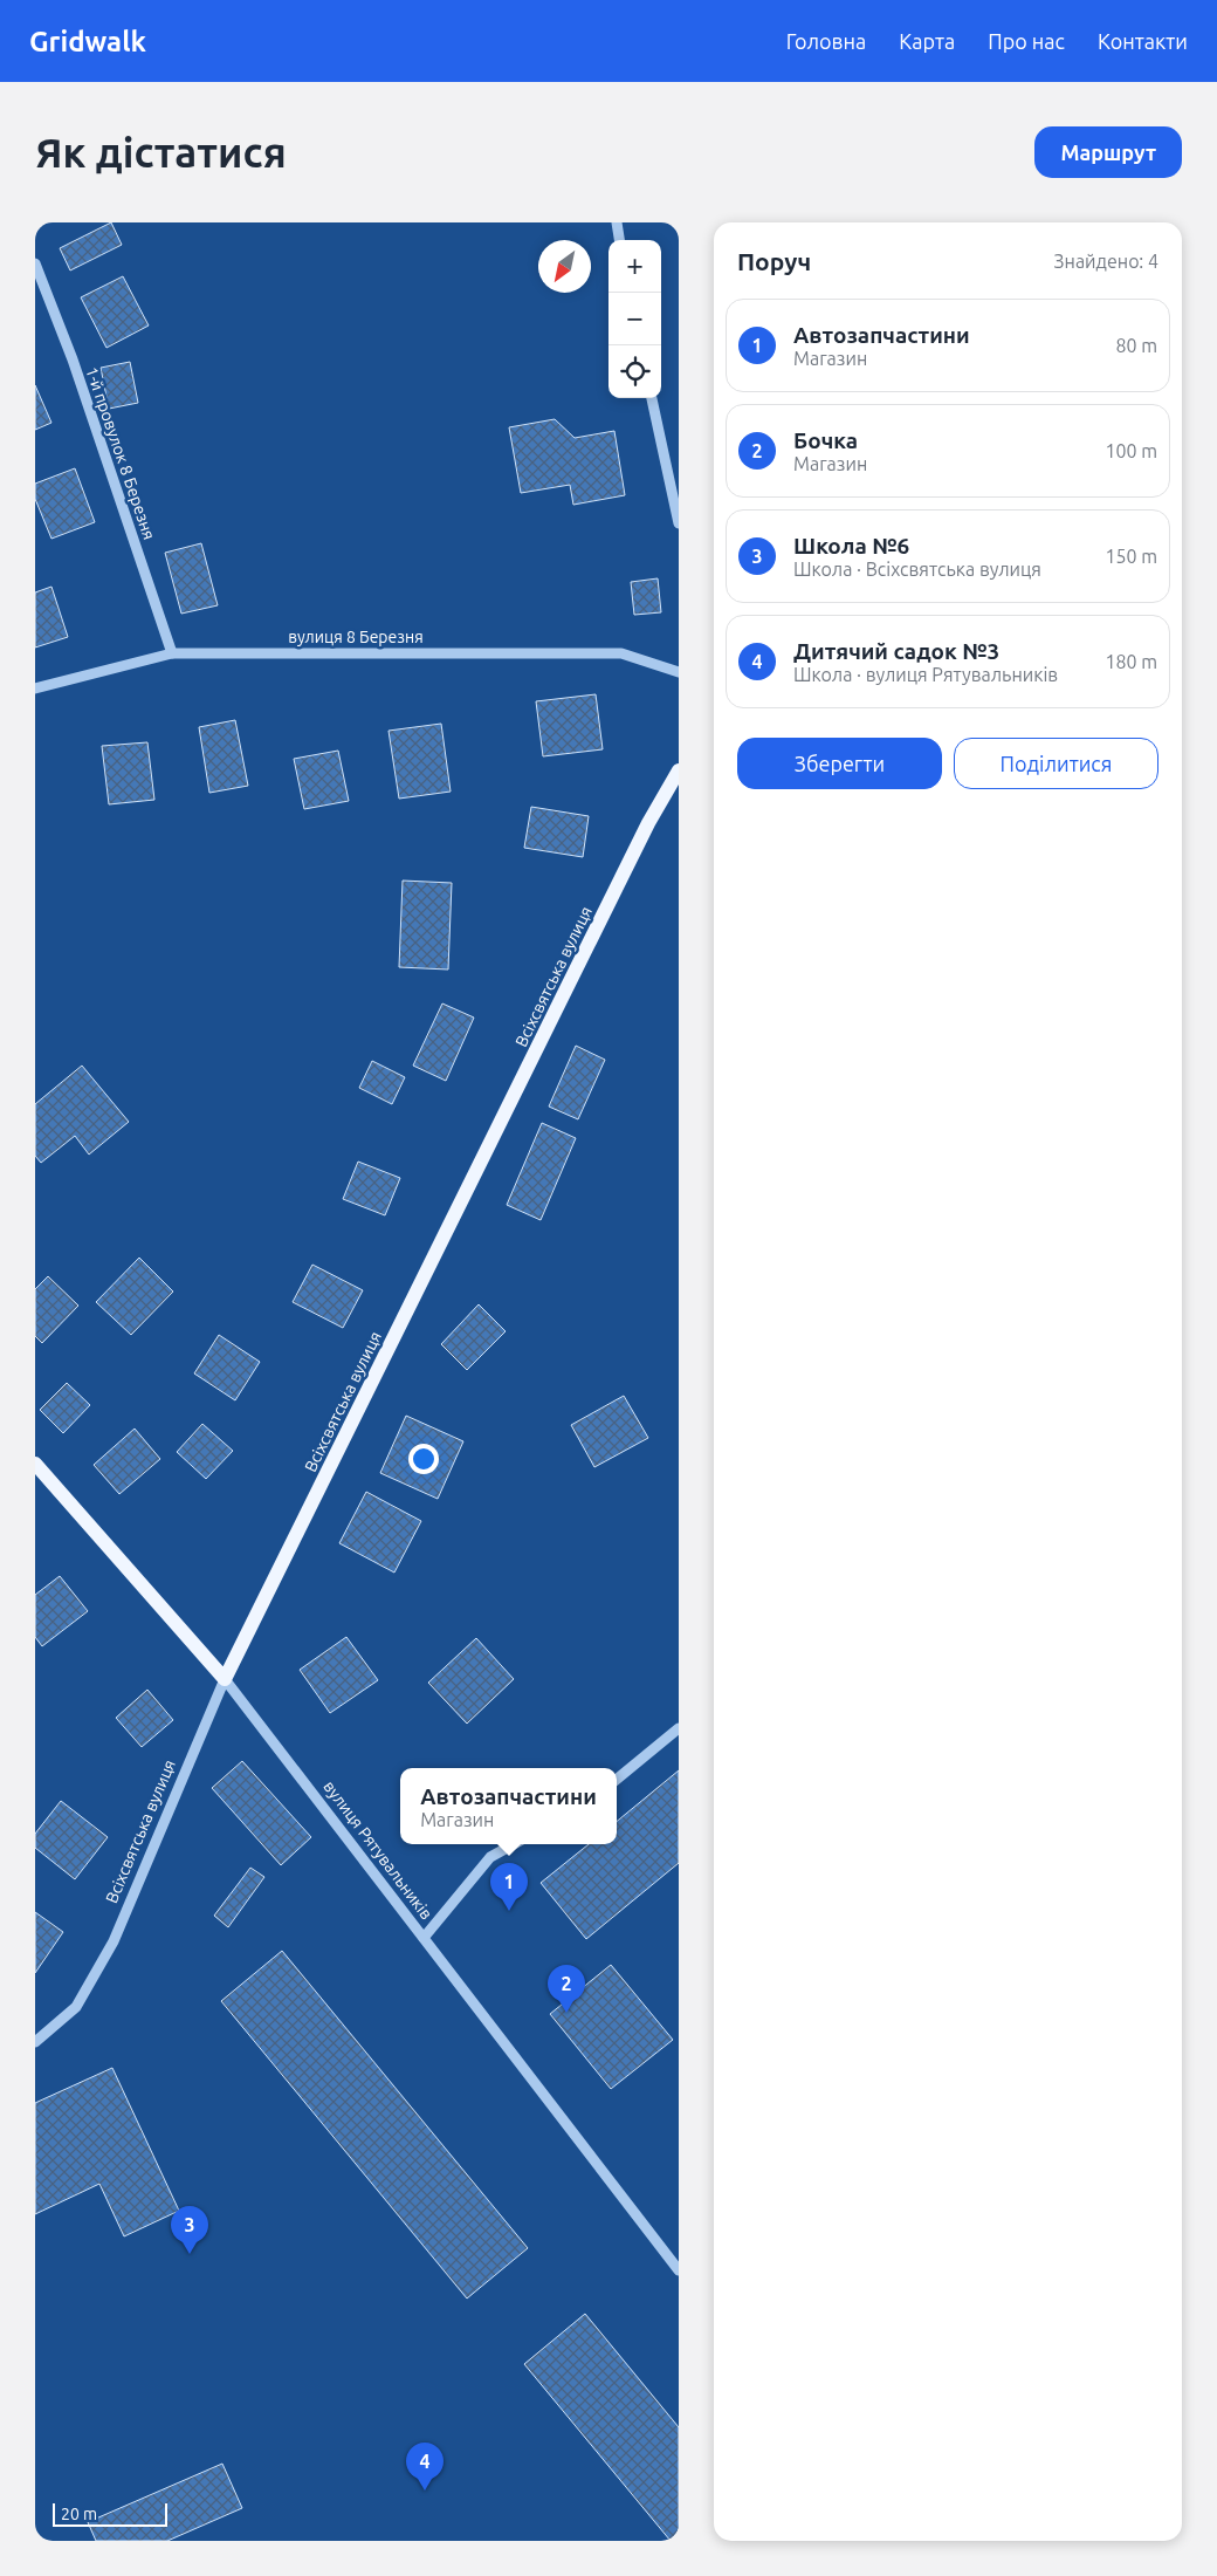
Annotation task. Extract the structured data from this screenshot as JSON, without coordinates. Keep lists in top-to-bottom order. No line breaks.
{"streets":{"main road":["Всіхсвятська вулиця","вулиця Рятувальників"],"street":["1-й провулок 8 Березня","вулиця 8 Березня"]},"crossings":[["1-й провулок 8 Березня","вулиця 8 Березня"],["Всіхсвятська вулиця","вулиця Рятувальників"]],"scale_bar":"20 m","north":"bottom left","page":{"header":"Gridwalk","nav":["Головна","Карта","Про нас","Контакти"],"buttons":["Маршрут",["Зберегти","Поділитися"]],"title":"Як дістатися","heading":["Поруч","Знайдено: 4"],"map_buttons":["+","−"],"list":[{"mark":"1","name":"Автозапчастини","note":"Магазин","value":"80 m"},{"mark":"2","name":"Бочка","note":"Магазин","value":"100 m"},{"mark":"3","name":"Школа №6","note":"Школа · Всіхсвятська вулиця","value":"150 m"},{"mark":"4","name":"Дитячий садок №3","note":"Школа · вулиця Рятувальників","value":"180 m"}],"popup":["Автозапчастини","Магазин"],"pins":["1","2","3","4"],"scale":"20 m"}}
